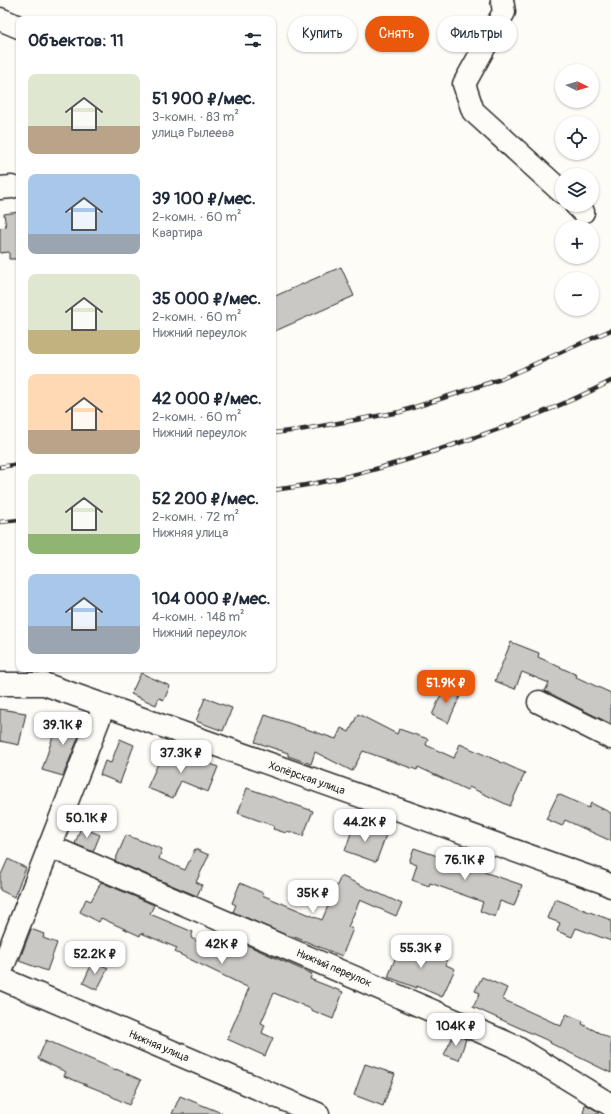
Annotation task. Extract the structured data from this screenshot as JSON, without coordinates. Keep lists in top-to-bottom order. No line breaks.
{"streets":{"street":["Хопёрская улица","Нижний переулок","Нижняя улица"]},"north":"right","page":{"chip":["Купить","Снять","Фильтры"],"heading":"Объектов: 11","map_buttons":["+","−"],"list":[{"name":"51 900 ₽/мес.","note":"3-комн. · 83 m² · улица Рылеева"},{"name":"39 100 ₽/мес.","note":"2-комн. · 60 m² · Квартира"},{"name":"35 000 ₽/мес.","note":"2-комн. · 60 m² · Нижний переулок"},{"name":"42 000 ₽/мес.","note":"2-комн. · 60 m² · Нижний переулок"},{"name":"52 200 ₽/мес.","note":"2-комн. · 72 m² · Нижняя улица"},{"name":"104 000 ₽/мес.","note":"4-комн. · 148 m² · Нижний переулок"}],"price":["51.9K ₽","39.1K ₽","37.3K ₽","50.1K ₽","44.2K ₽","76.1K ₽","35K ₽","42K ₽","55.3K ₽","52.2K ₽","104K ₽"]}}
